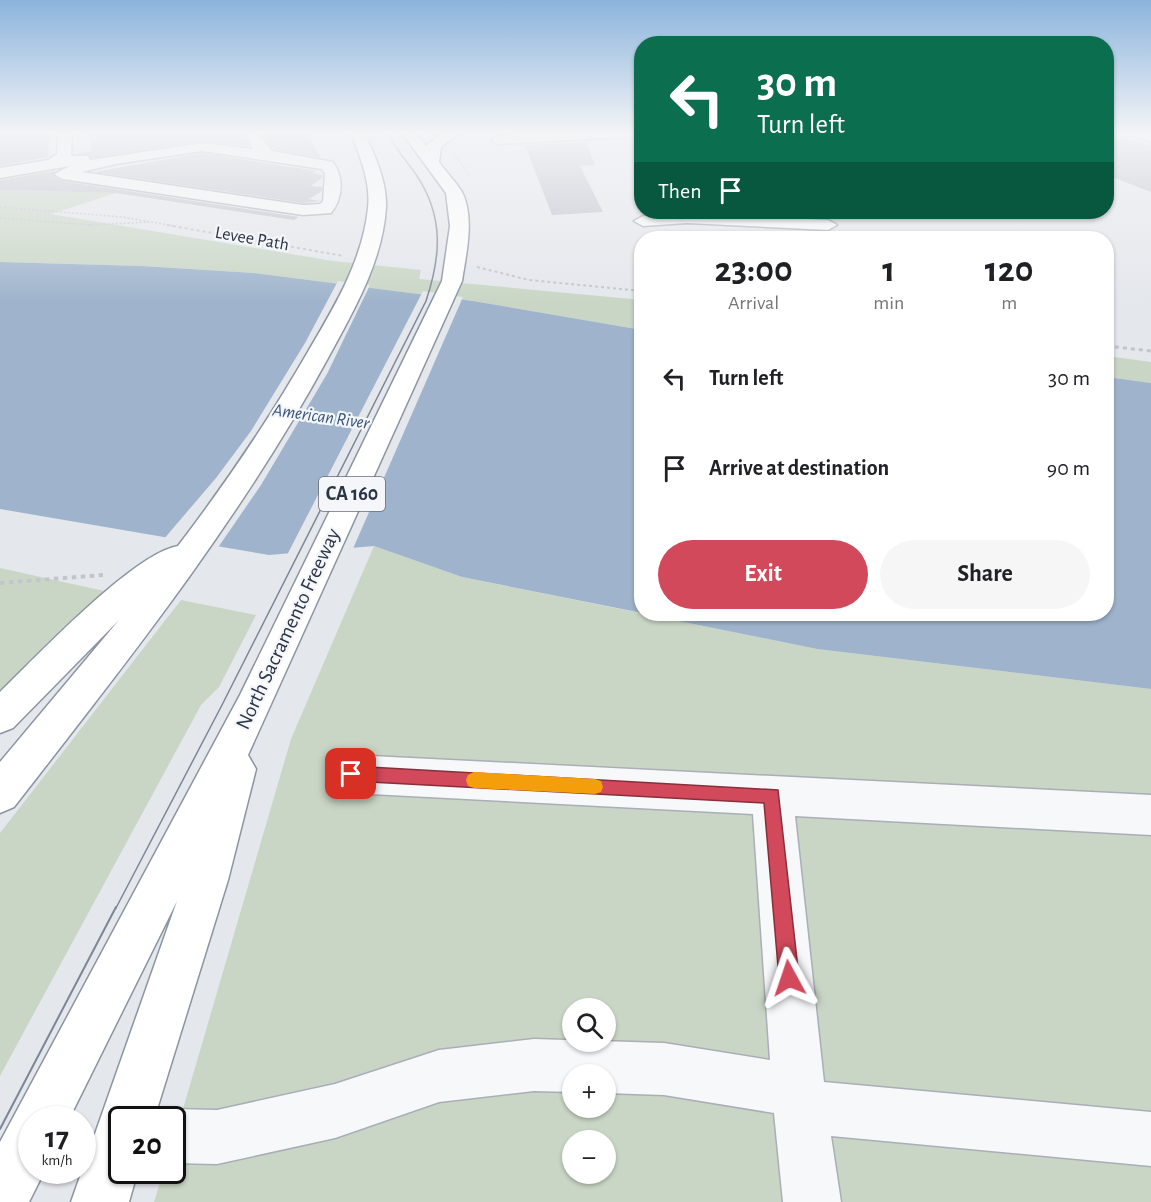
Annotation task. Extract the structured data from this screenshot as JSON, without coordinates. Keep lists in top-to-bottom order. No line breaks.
{"streets":{"highway":["CA 160","North Sacramento Freeway"],"path":["Levee Path"]},"water":["American River"],"page":{"turn":["30 m","Turn left"],"then":"Then","eta":["23:00","Arrival","1","min","120","m"],"list":[{"name":"Turn left","value":"30 m"},{"name":"Arrive at destination","value":"90 m"}],"buttons":["Exit","Share"],"map_buttons":["+","−"],"speed":"17 km/h","limit":"20"}}
